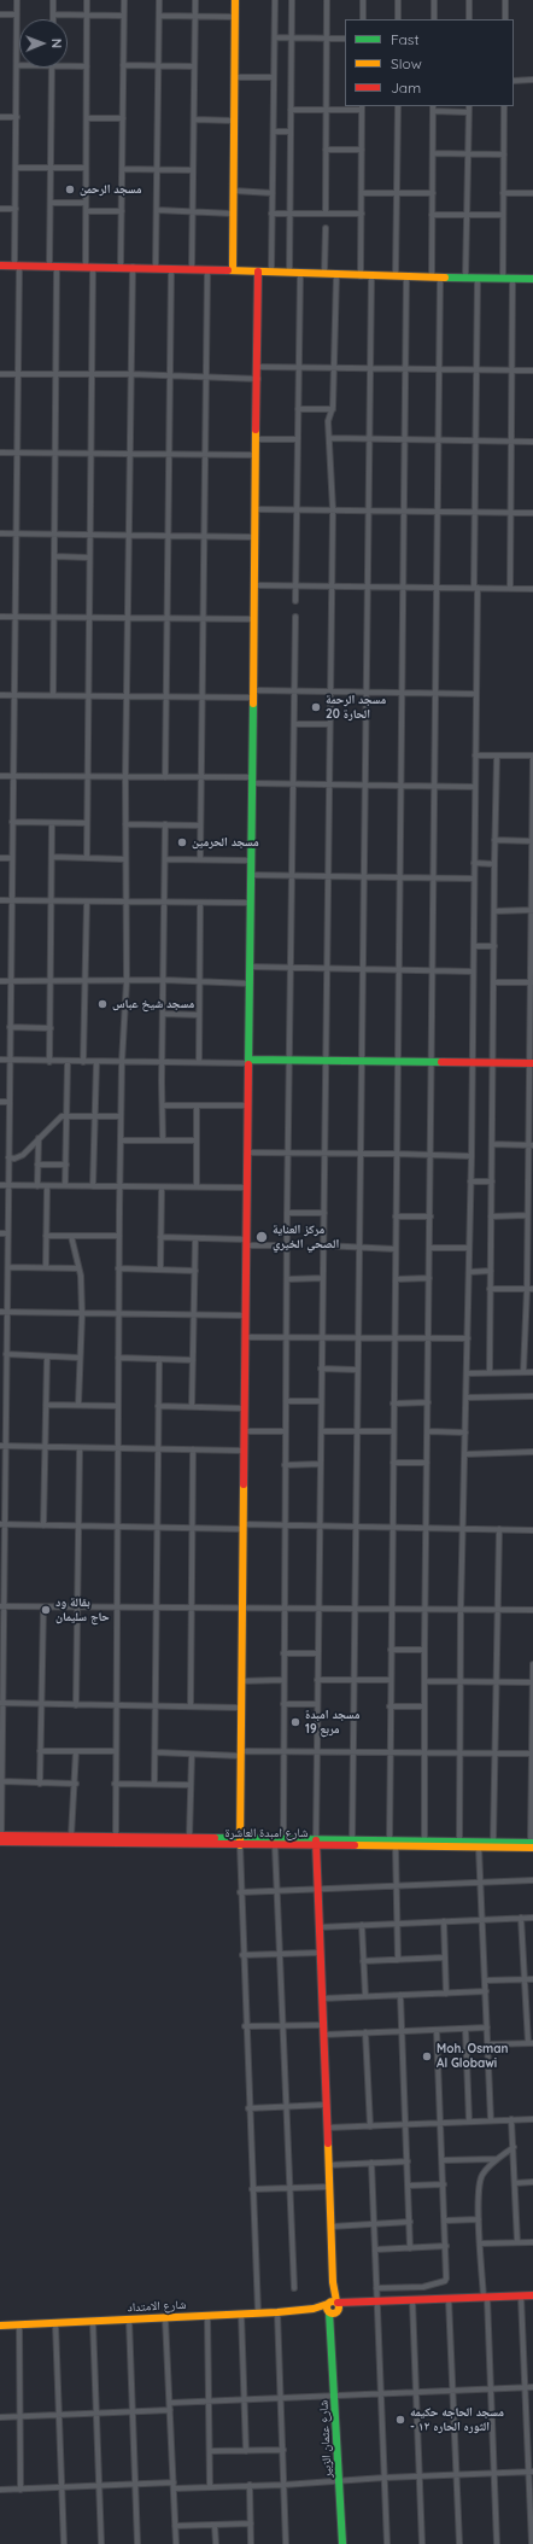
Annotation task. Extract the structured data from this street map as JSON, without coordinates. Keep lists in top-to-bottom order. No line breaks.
{"streets":{"street":["شارع امبدة العاشرة","شارع الامتداد","شارع عثمان الزبير"]},"crossings":[["شارع امبدة العاشرة","شارع عثمان الزبير"],["شارع الامتداد","شارع عثمان الزبير"]],"places":["مسجد الرحمن","مسجد الرحمة الحارة 20","مسجد الحرمين","مسجد شيخ عباس","مركز العناية الصحي الخيري","بقالة ود حاج سليمان","مسجد امبدة مربع 19","Moh. Osman Al Globawi","مسجد الحاجه حكيمه - الثوره الحاره ١٢"],"legend":["Fast","Slow","Jam"],"north":"right"}
